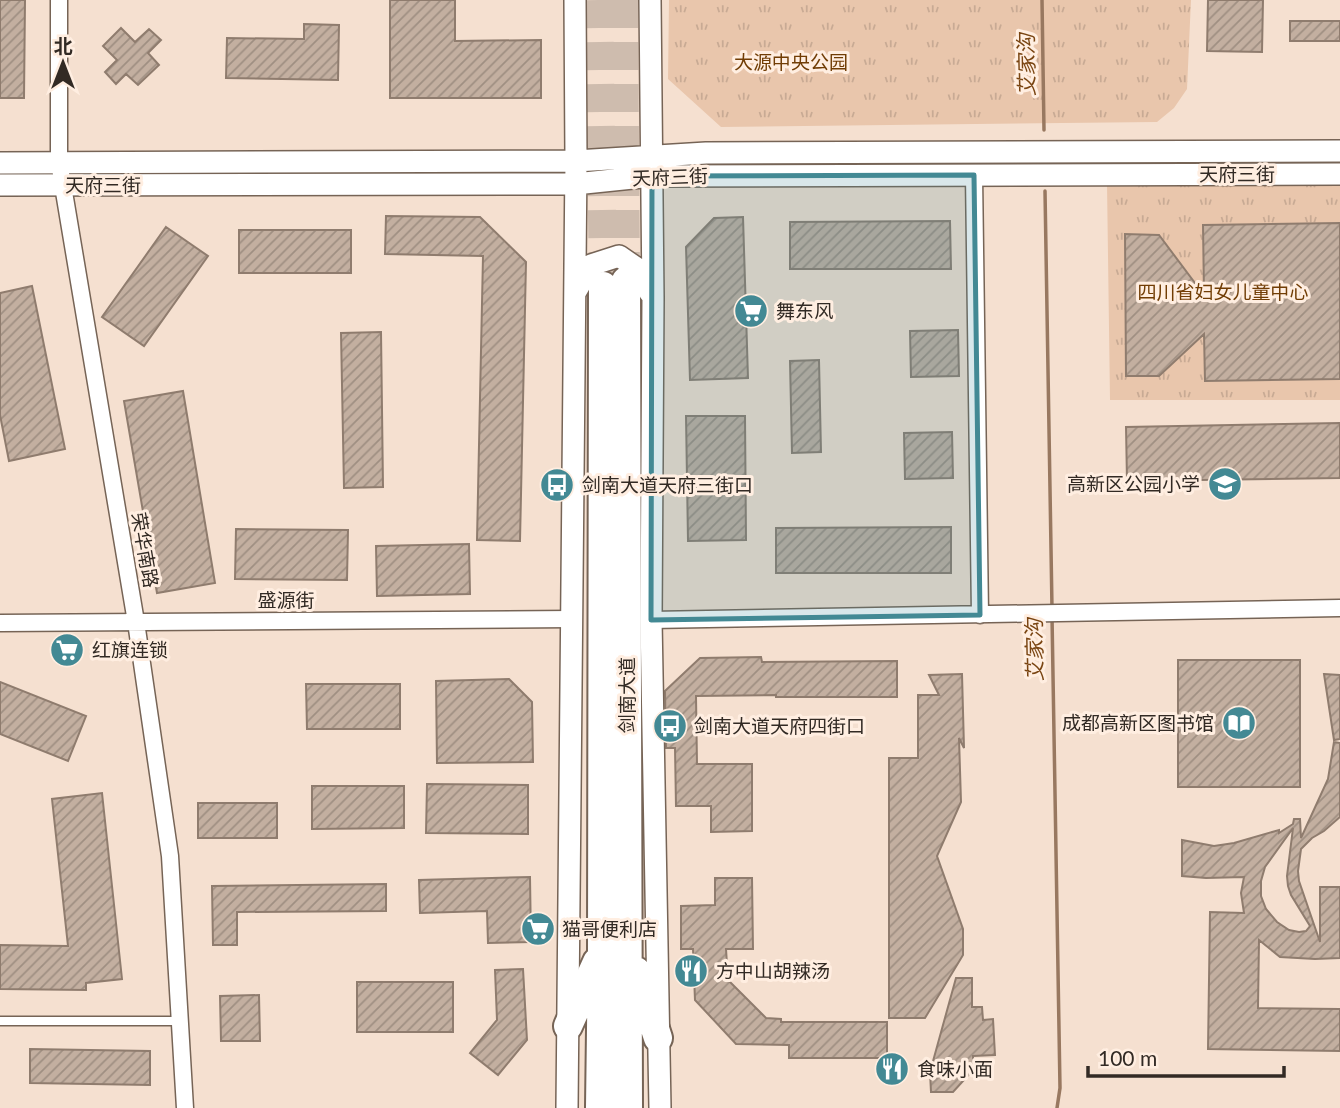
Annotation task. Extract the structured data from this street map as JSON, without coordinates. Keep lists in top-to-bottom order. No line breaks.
{"streets":{"highway":["剑南大道"],"street":["天府三街","荣华南路","盛源街"]},"crossings":[["天府三街","荣华南路"],["荣华南路","盛源街"]],"water":["艾家沟"],"parks":["大源中央公园","四川省妇女儿童中心"],"places":{"supermarket":["舞东风","红旗连锁","猫哥便利店"],"school or university":["高新区公园小学"],"bus stop":["剑南大道天府三街口","剑南大道天府四街口"],"library":["成都高新区图书馆"],"restaurant":["方中山胡辣汤","食味小面"]},"scale_bar":"100 m","north":"top"}
